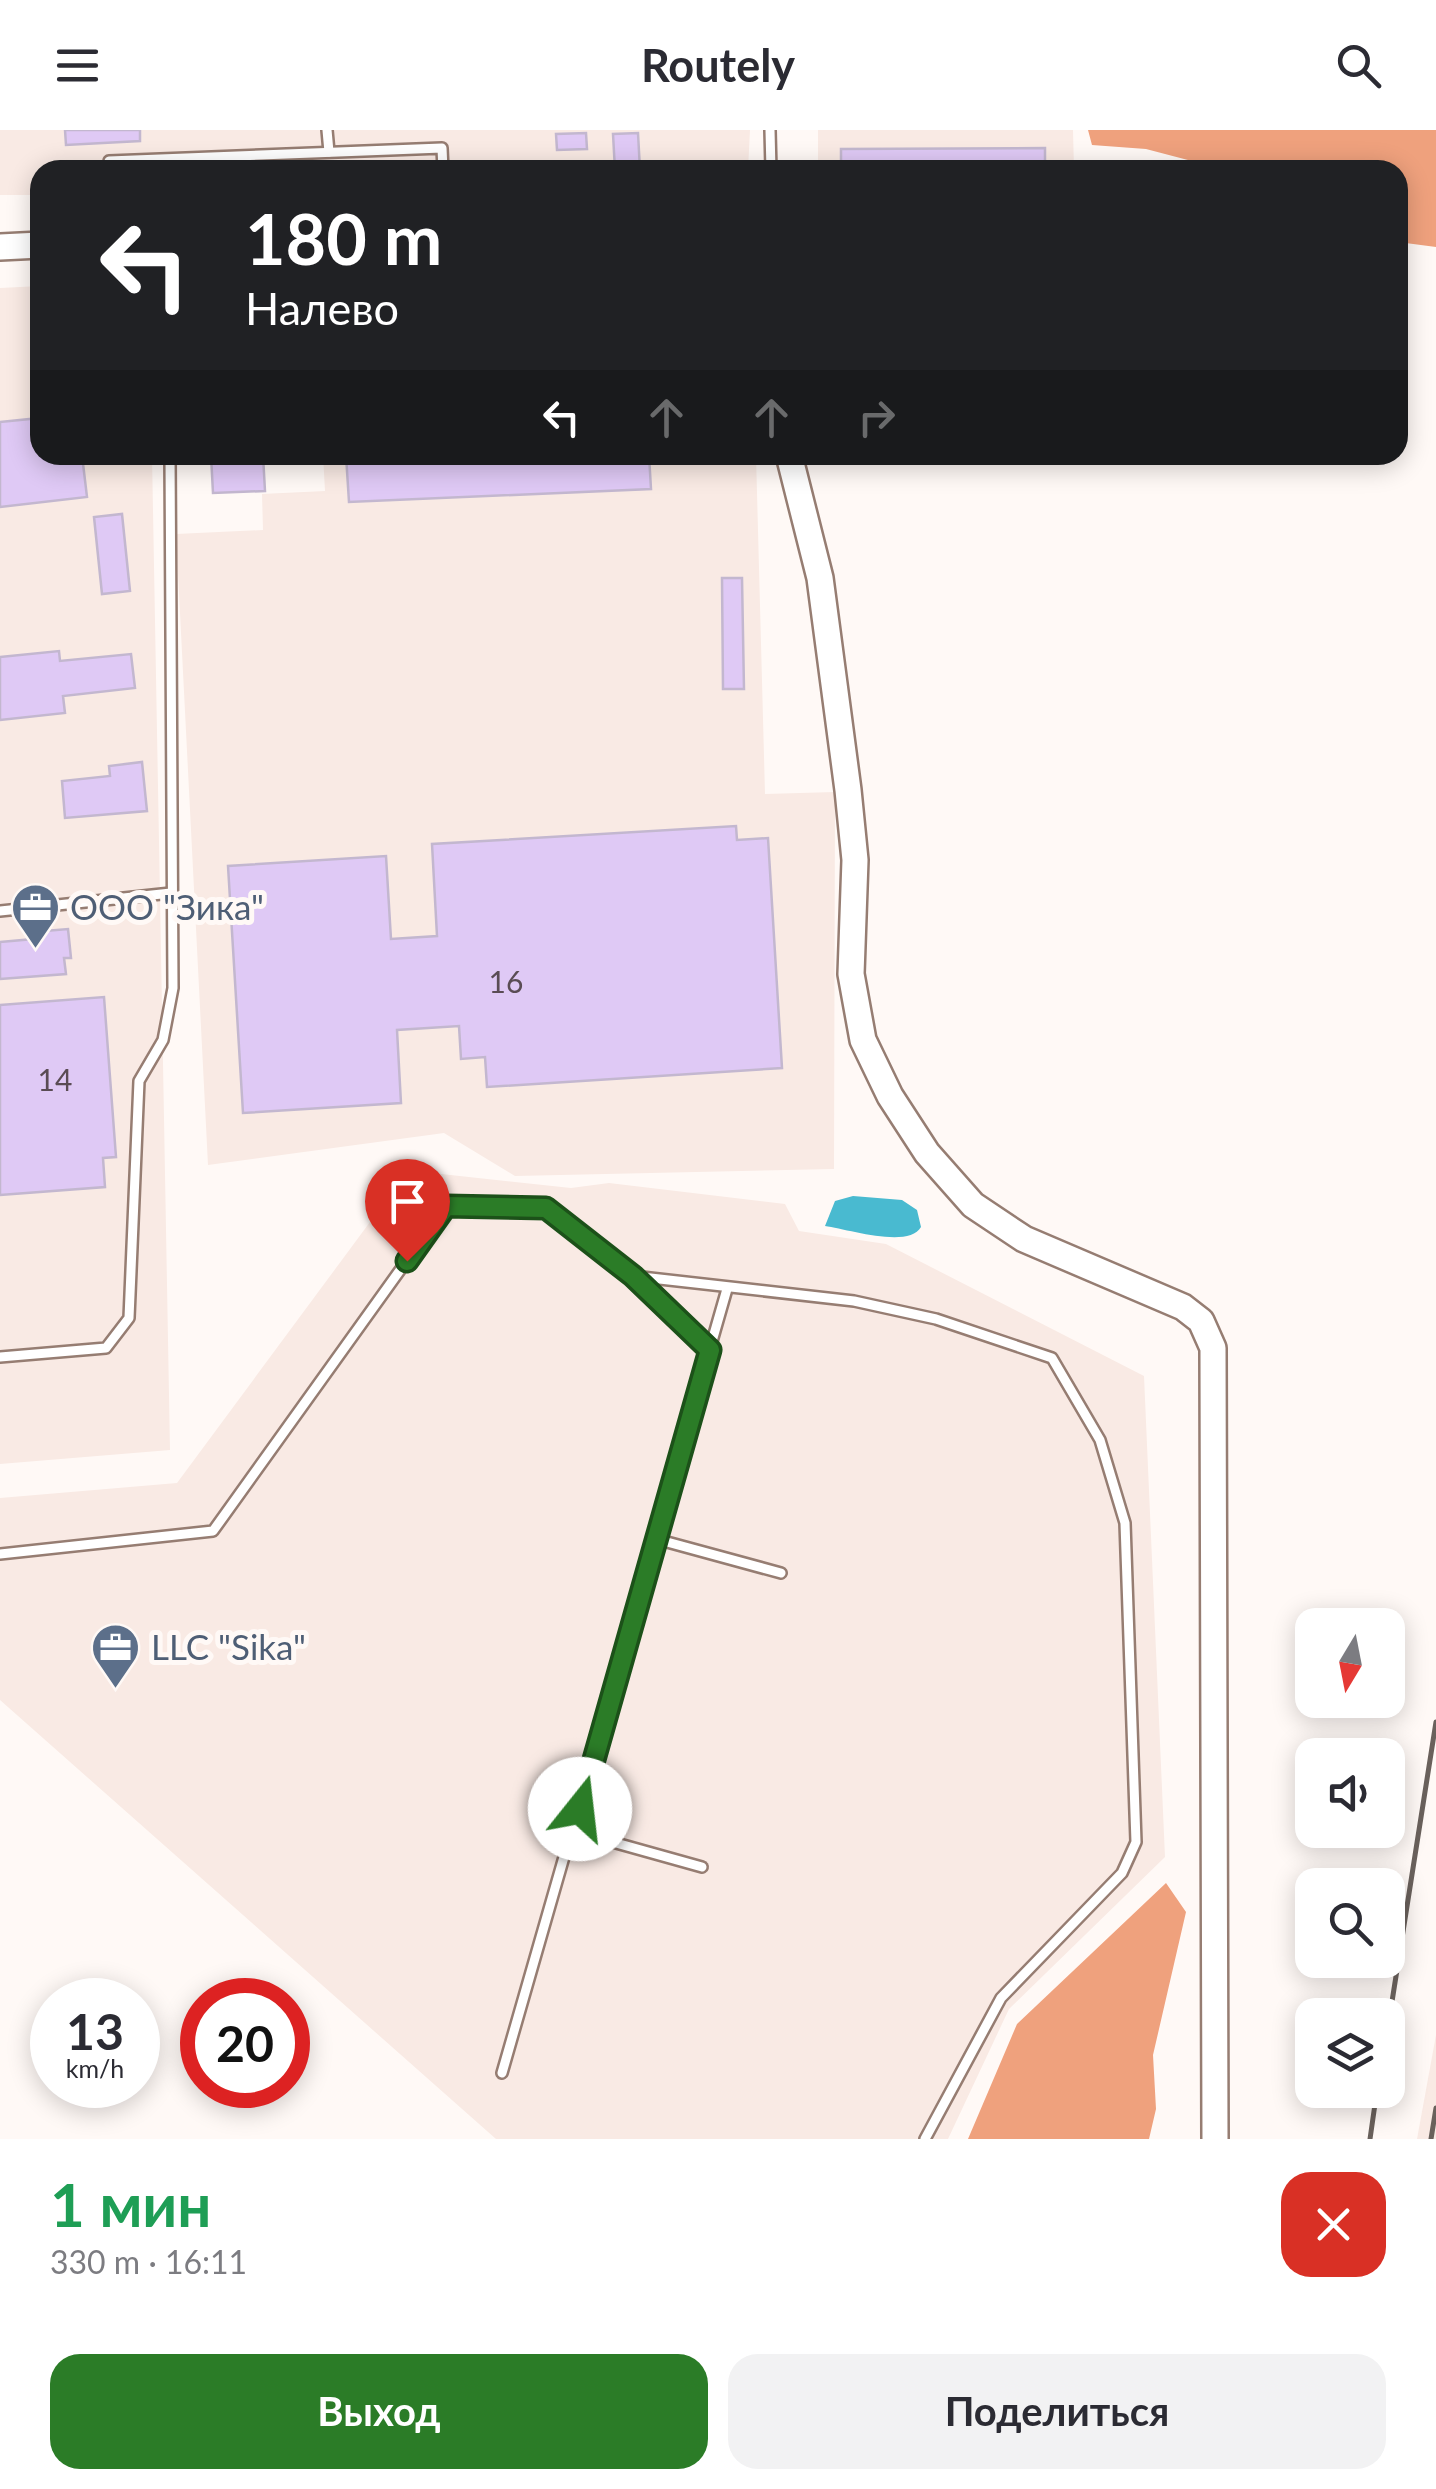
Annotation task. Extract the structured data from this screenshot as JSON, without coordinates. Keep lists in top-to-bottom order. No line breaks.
{"places":{"office":["ООО \"Зика\"","LLC \"Sika\""]},"house_numbers":["16","14"],"north":"bottom","page":{"header":"Routely","turn":["180 m","Налево"],"speed":"13 km/h","limit":"20","heading":["1 мин","330 m · 16:11"],"buttons":["Выход","Поделиться"]}}
